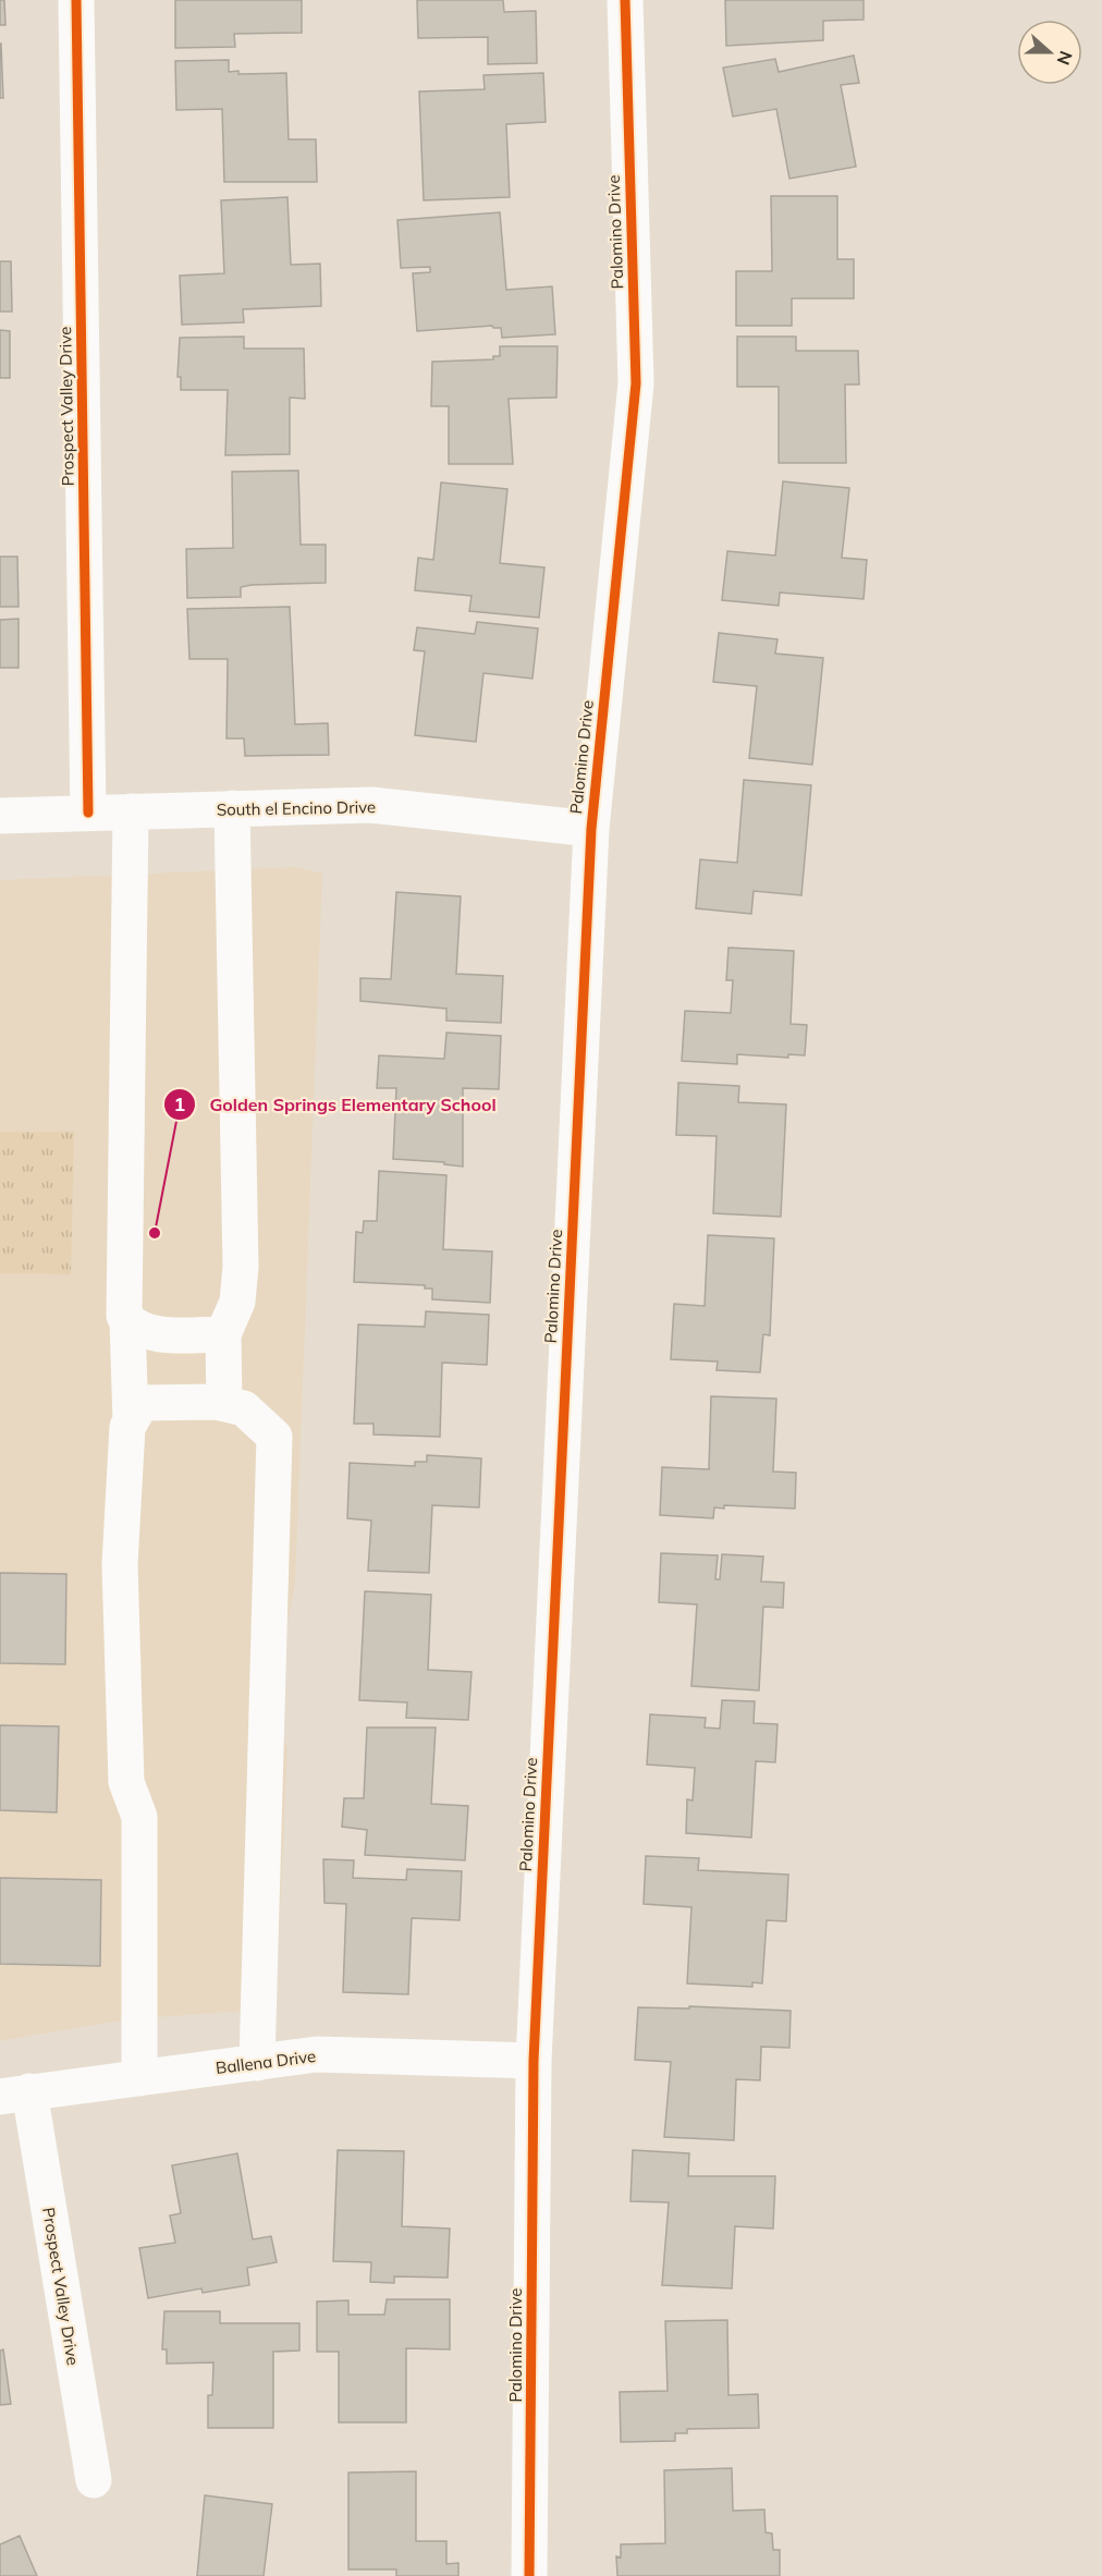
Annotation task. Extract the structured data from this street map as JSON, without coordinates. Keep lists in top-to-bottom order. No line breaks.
{"streets":{"street":["Palomino Drive","Prospect Valley Drive","South el Encino Drive","Ballena Drive"]},"crossings":[["Palomino Drive","South el Encino Drive"],["Palomino Drive","Ballena Drive"],["Prospect Valley Drive","South el Encino Drive"],["Prospect Valley Drive","Ballena Drive"]],"places":["Golden Springs Elementary School"],"north":"right"}
